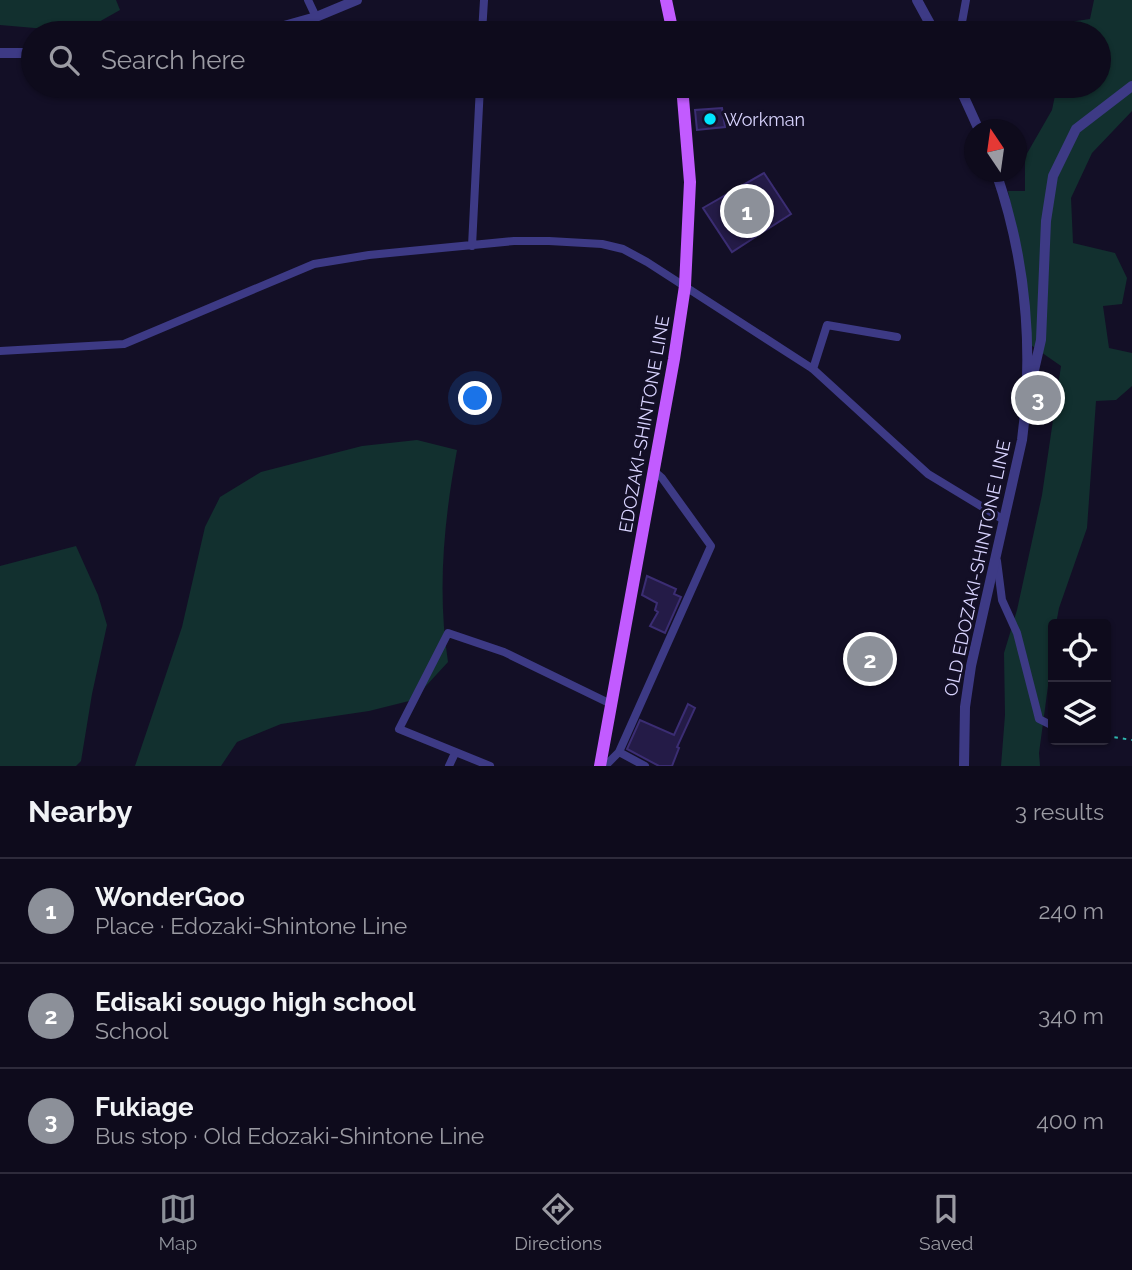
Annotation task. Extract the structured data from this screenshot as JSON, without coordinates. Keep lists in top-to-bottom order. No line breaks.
{"streets":{"main road":["EDOZAKI-SHINTONE LINE"],"street":["OLD EDOZAKI-SHINTONE LINE"]},"places":["Workman"],"north":"top","page":{"search":"Search here","pins":["1","3","2"],"heading":["Nearby","3 results"],"list":[{"mark":"1","name":"WonderGoo","note":"Place · Edozaki-Shintone Line","value":"240 m"},{"mark":"2","name":"Edisaki sougo high school","note":"School","value":"340 m"},{"mark":"3","name":"Fukiage","note":"Bus stop · Old Edozaki-Shintone Line","value":"400 m"}],"nav":["Map","Directions","Saved"]}}
